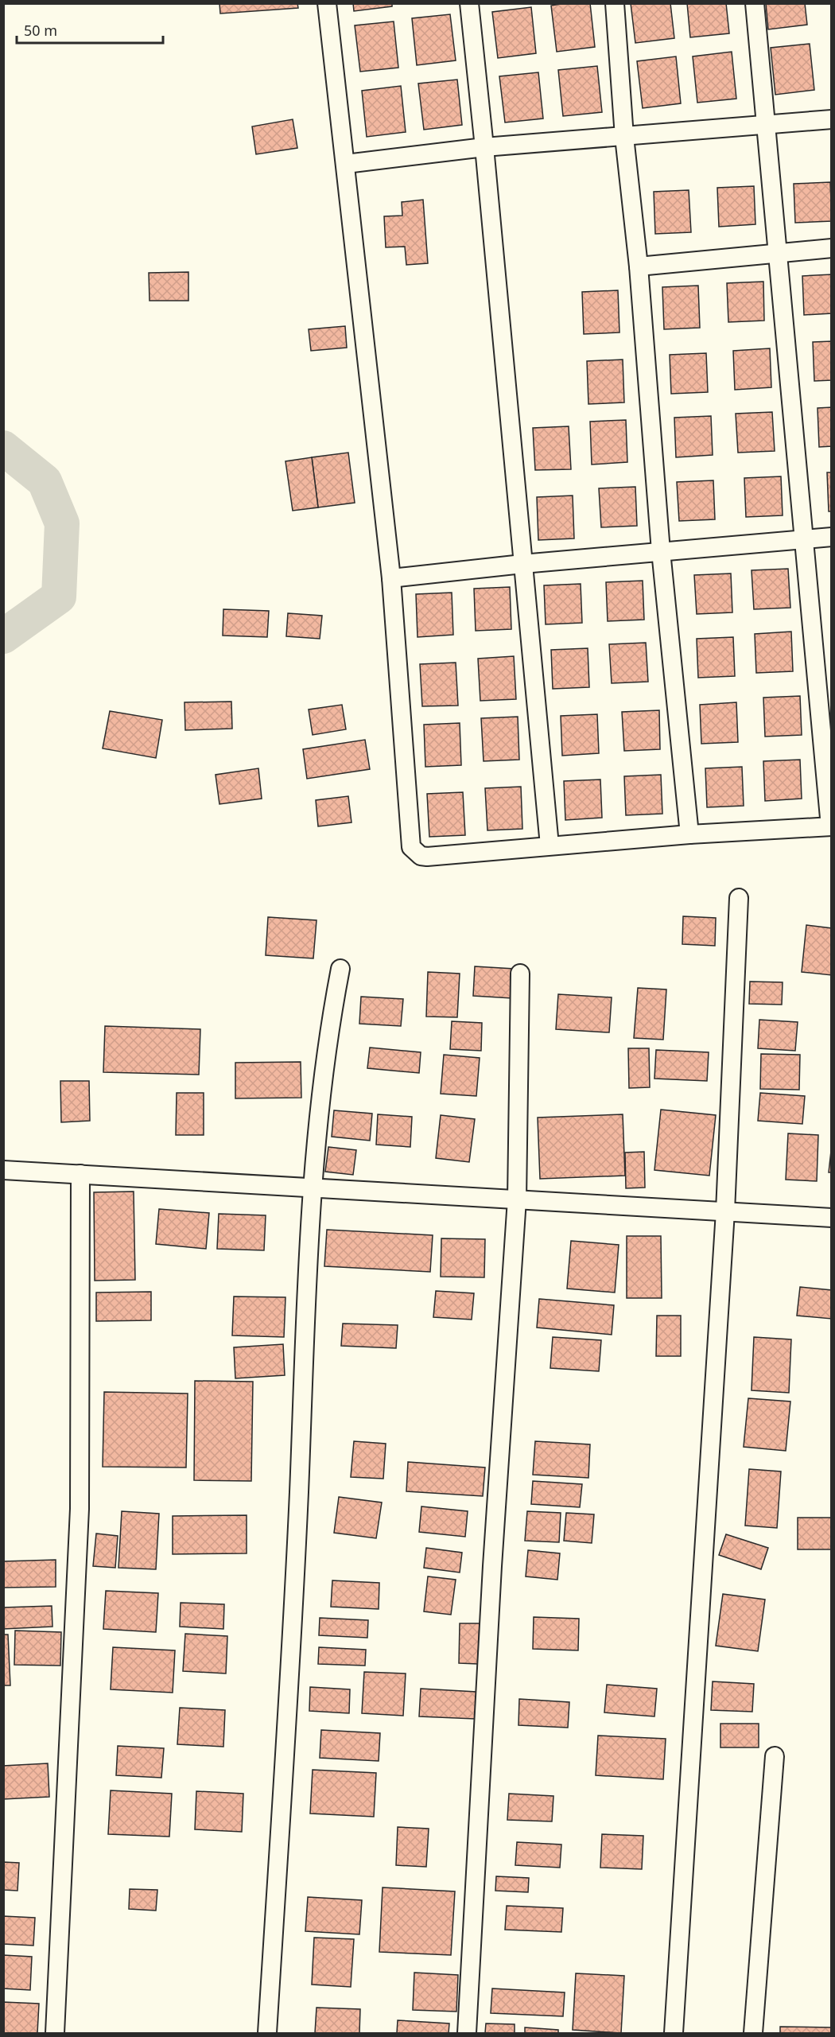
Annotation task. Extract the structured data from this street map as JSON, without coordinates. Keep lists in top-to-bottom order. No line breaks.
{"scale_bar":"50 m"}
